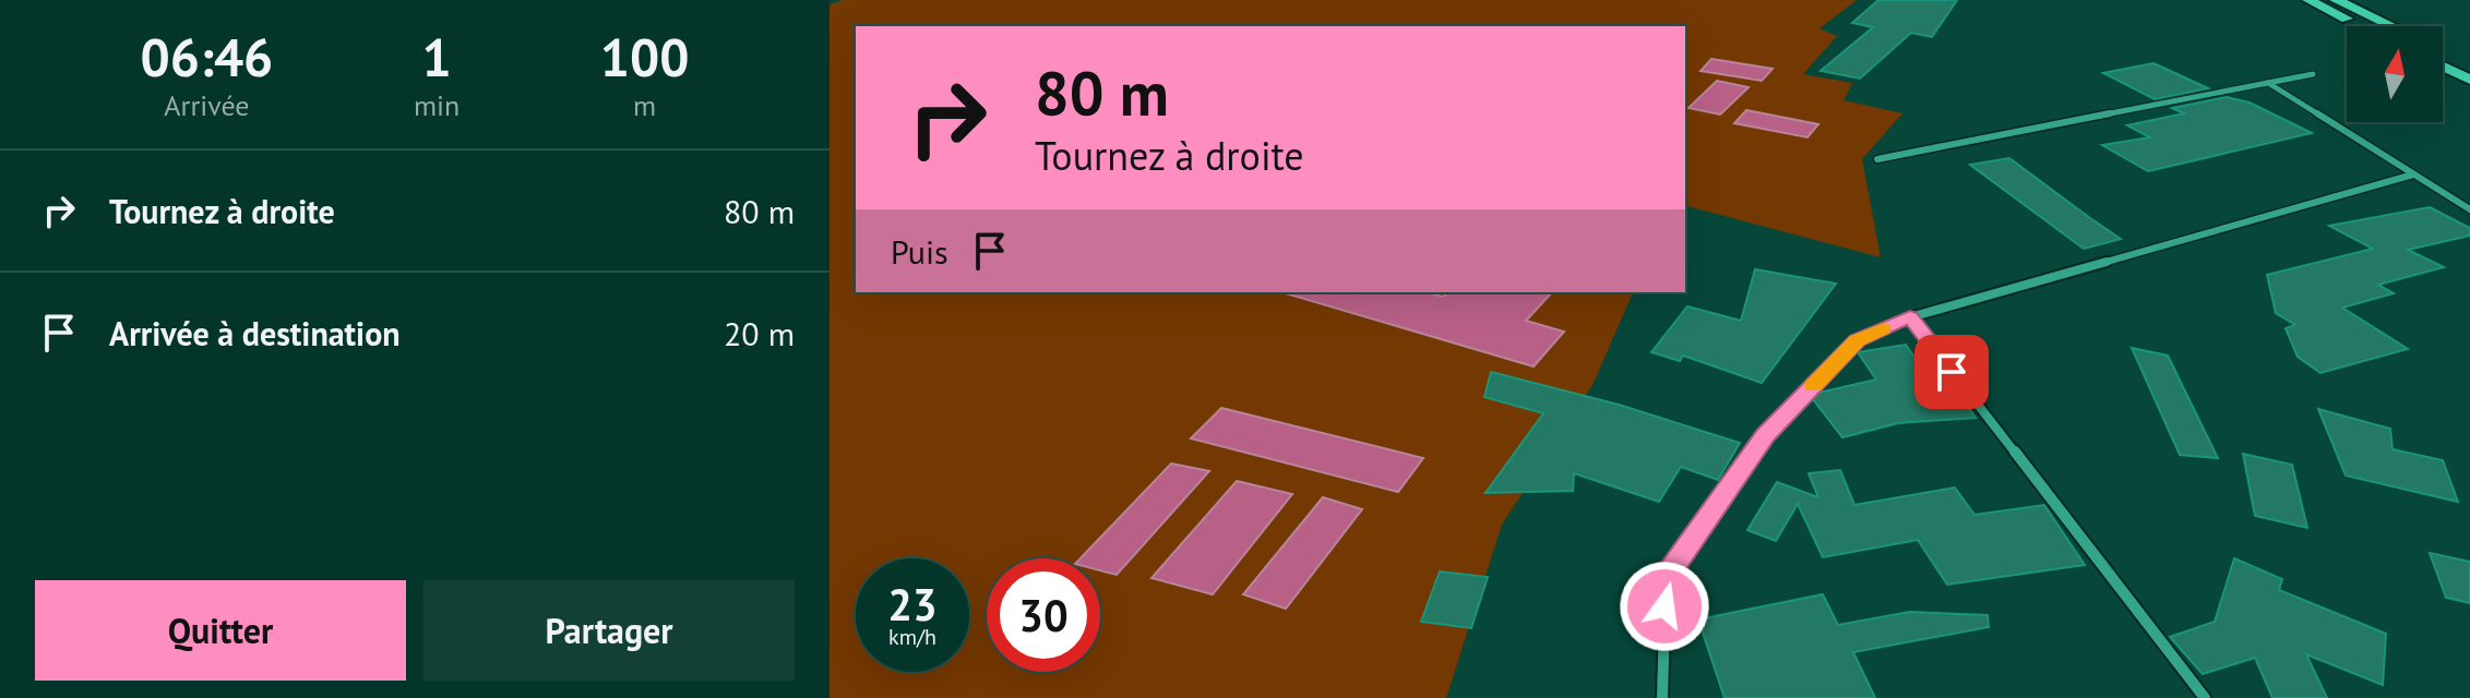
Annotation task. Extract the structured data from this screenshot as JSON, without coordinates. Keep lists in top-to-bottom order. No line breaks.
{"north":"top","page":{"eta":["06:46","Arrivée","1","min","100","m"],"turn":["80 m","Tournez à droite"],"list":[{"name":"Tournez à droite","value":"80 m"},{"name":"Arrivée à destination","value":"20 m"}],"then":"Puis","speed":"23 km/h","limit":"30","buttons":["Quitter","Partager"]}}
